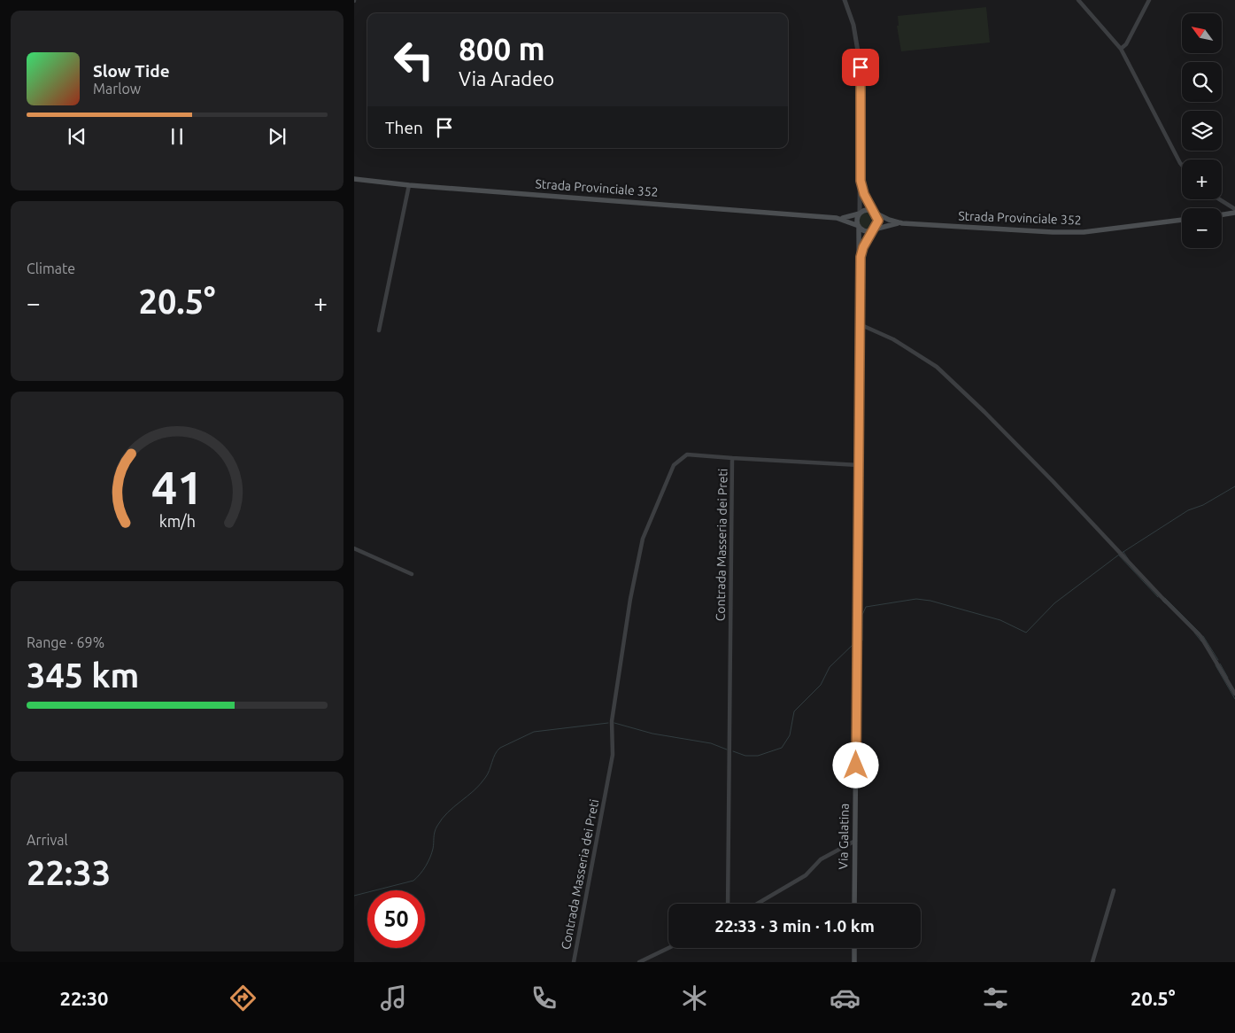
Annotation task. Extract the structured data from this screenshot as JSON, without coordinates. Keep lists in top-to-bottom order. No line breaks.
{"streets":{"main road":["Strada Provinciale 352","Via Galatina"],"street":["Contrada Masseria dei Preti"]},"crossings":[["Strada Provinciale 352","Via Galatina"]],"north":"top left","page":{"map_buttons":["+","−"],"turn":["800 m","Via Aradeo"],"song":["Slow Tide","Marlow"],"then":"Then","tile":["Climate",["Range · 69%","345 km"],["Arrival","22:33"]],"heat":["−","20.5°","+"],"limit":"50","trip":"22:33 · 3 min · 1.0 km","tabs":["22:30","20.5°"],"gauge":["41","km/h"]}}
